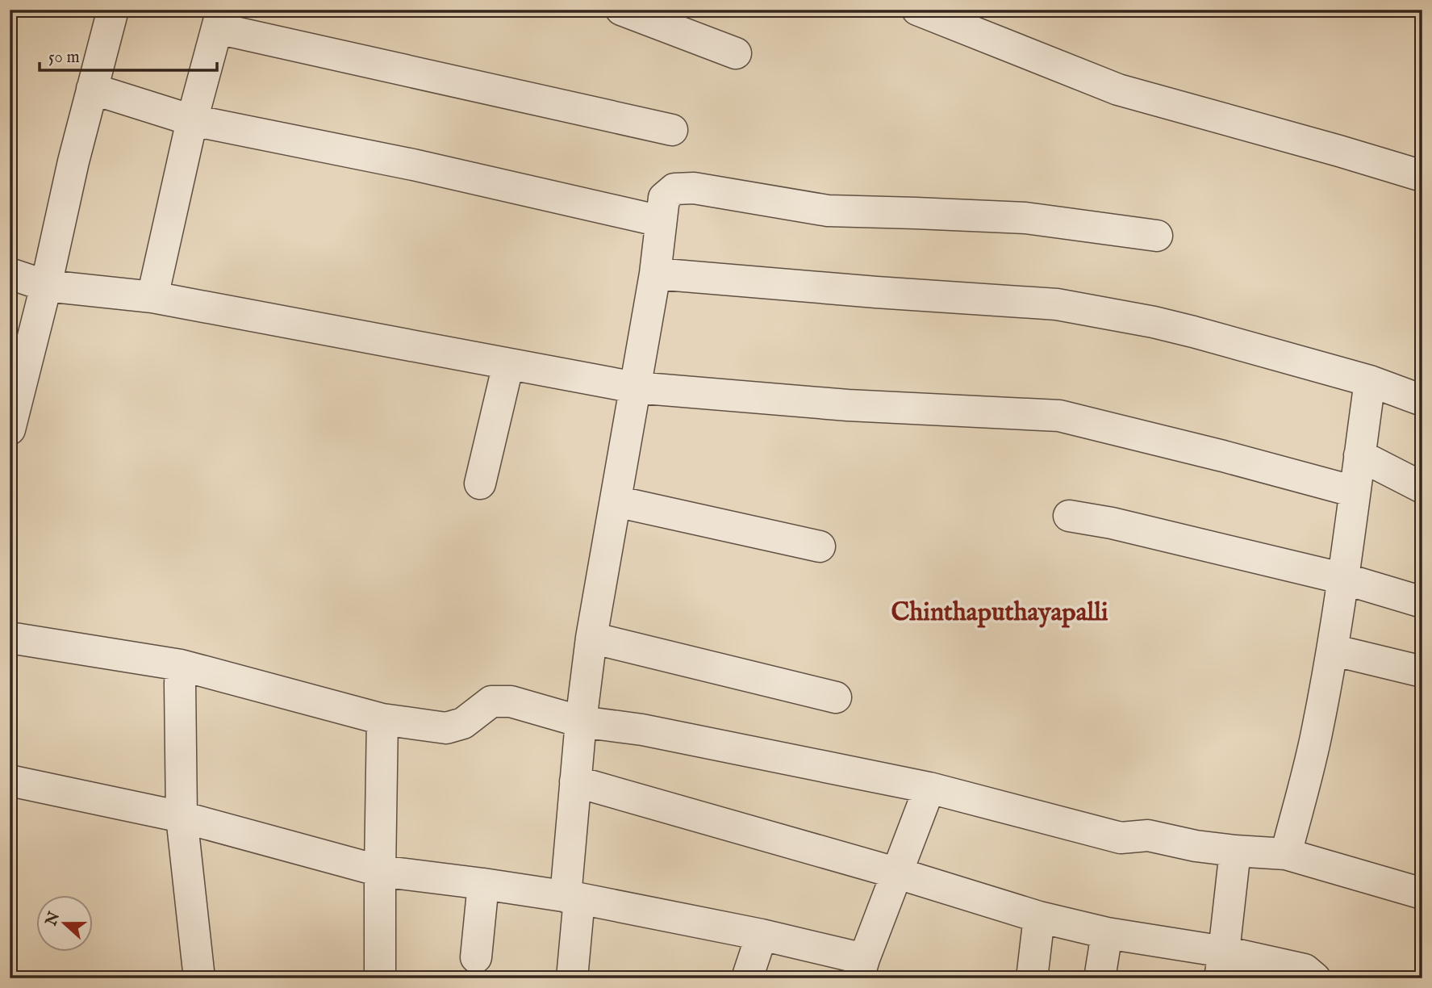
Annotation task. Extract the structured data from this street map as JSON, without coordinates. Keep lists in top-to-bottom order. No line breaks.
{"districts":["Chinthaputhayapalli"],"scale_bar":"50 m","north":"left"}
